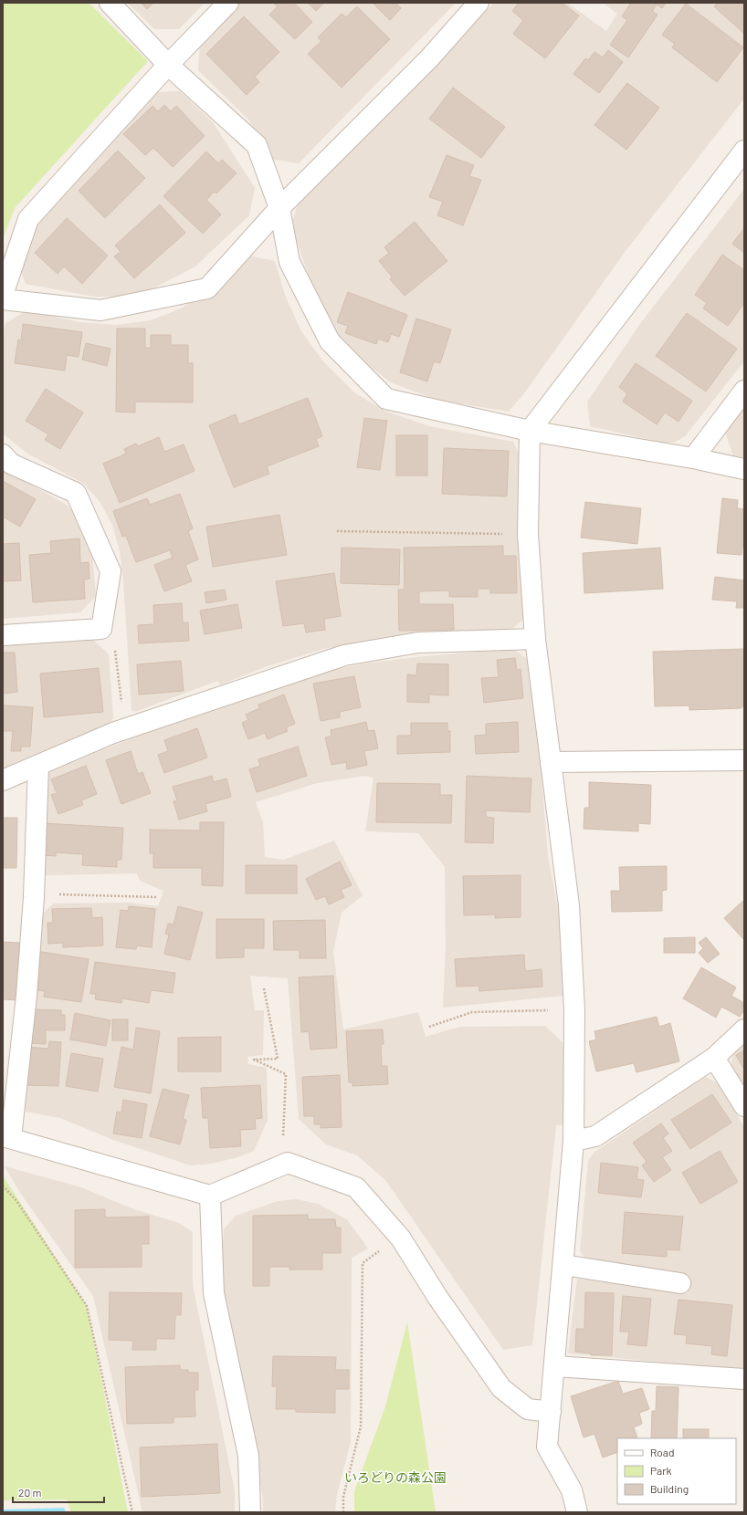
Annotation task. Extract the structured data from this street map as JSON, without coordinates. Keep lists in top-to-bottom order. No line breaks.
{"parks":["いろどりの森公園"],"legend":["Road","Park","Building"],"scale_bar":"20 m"}
